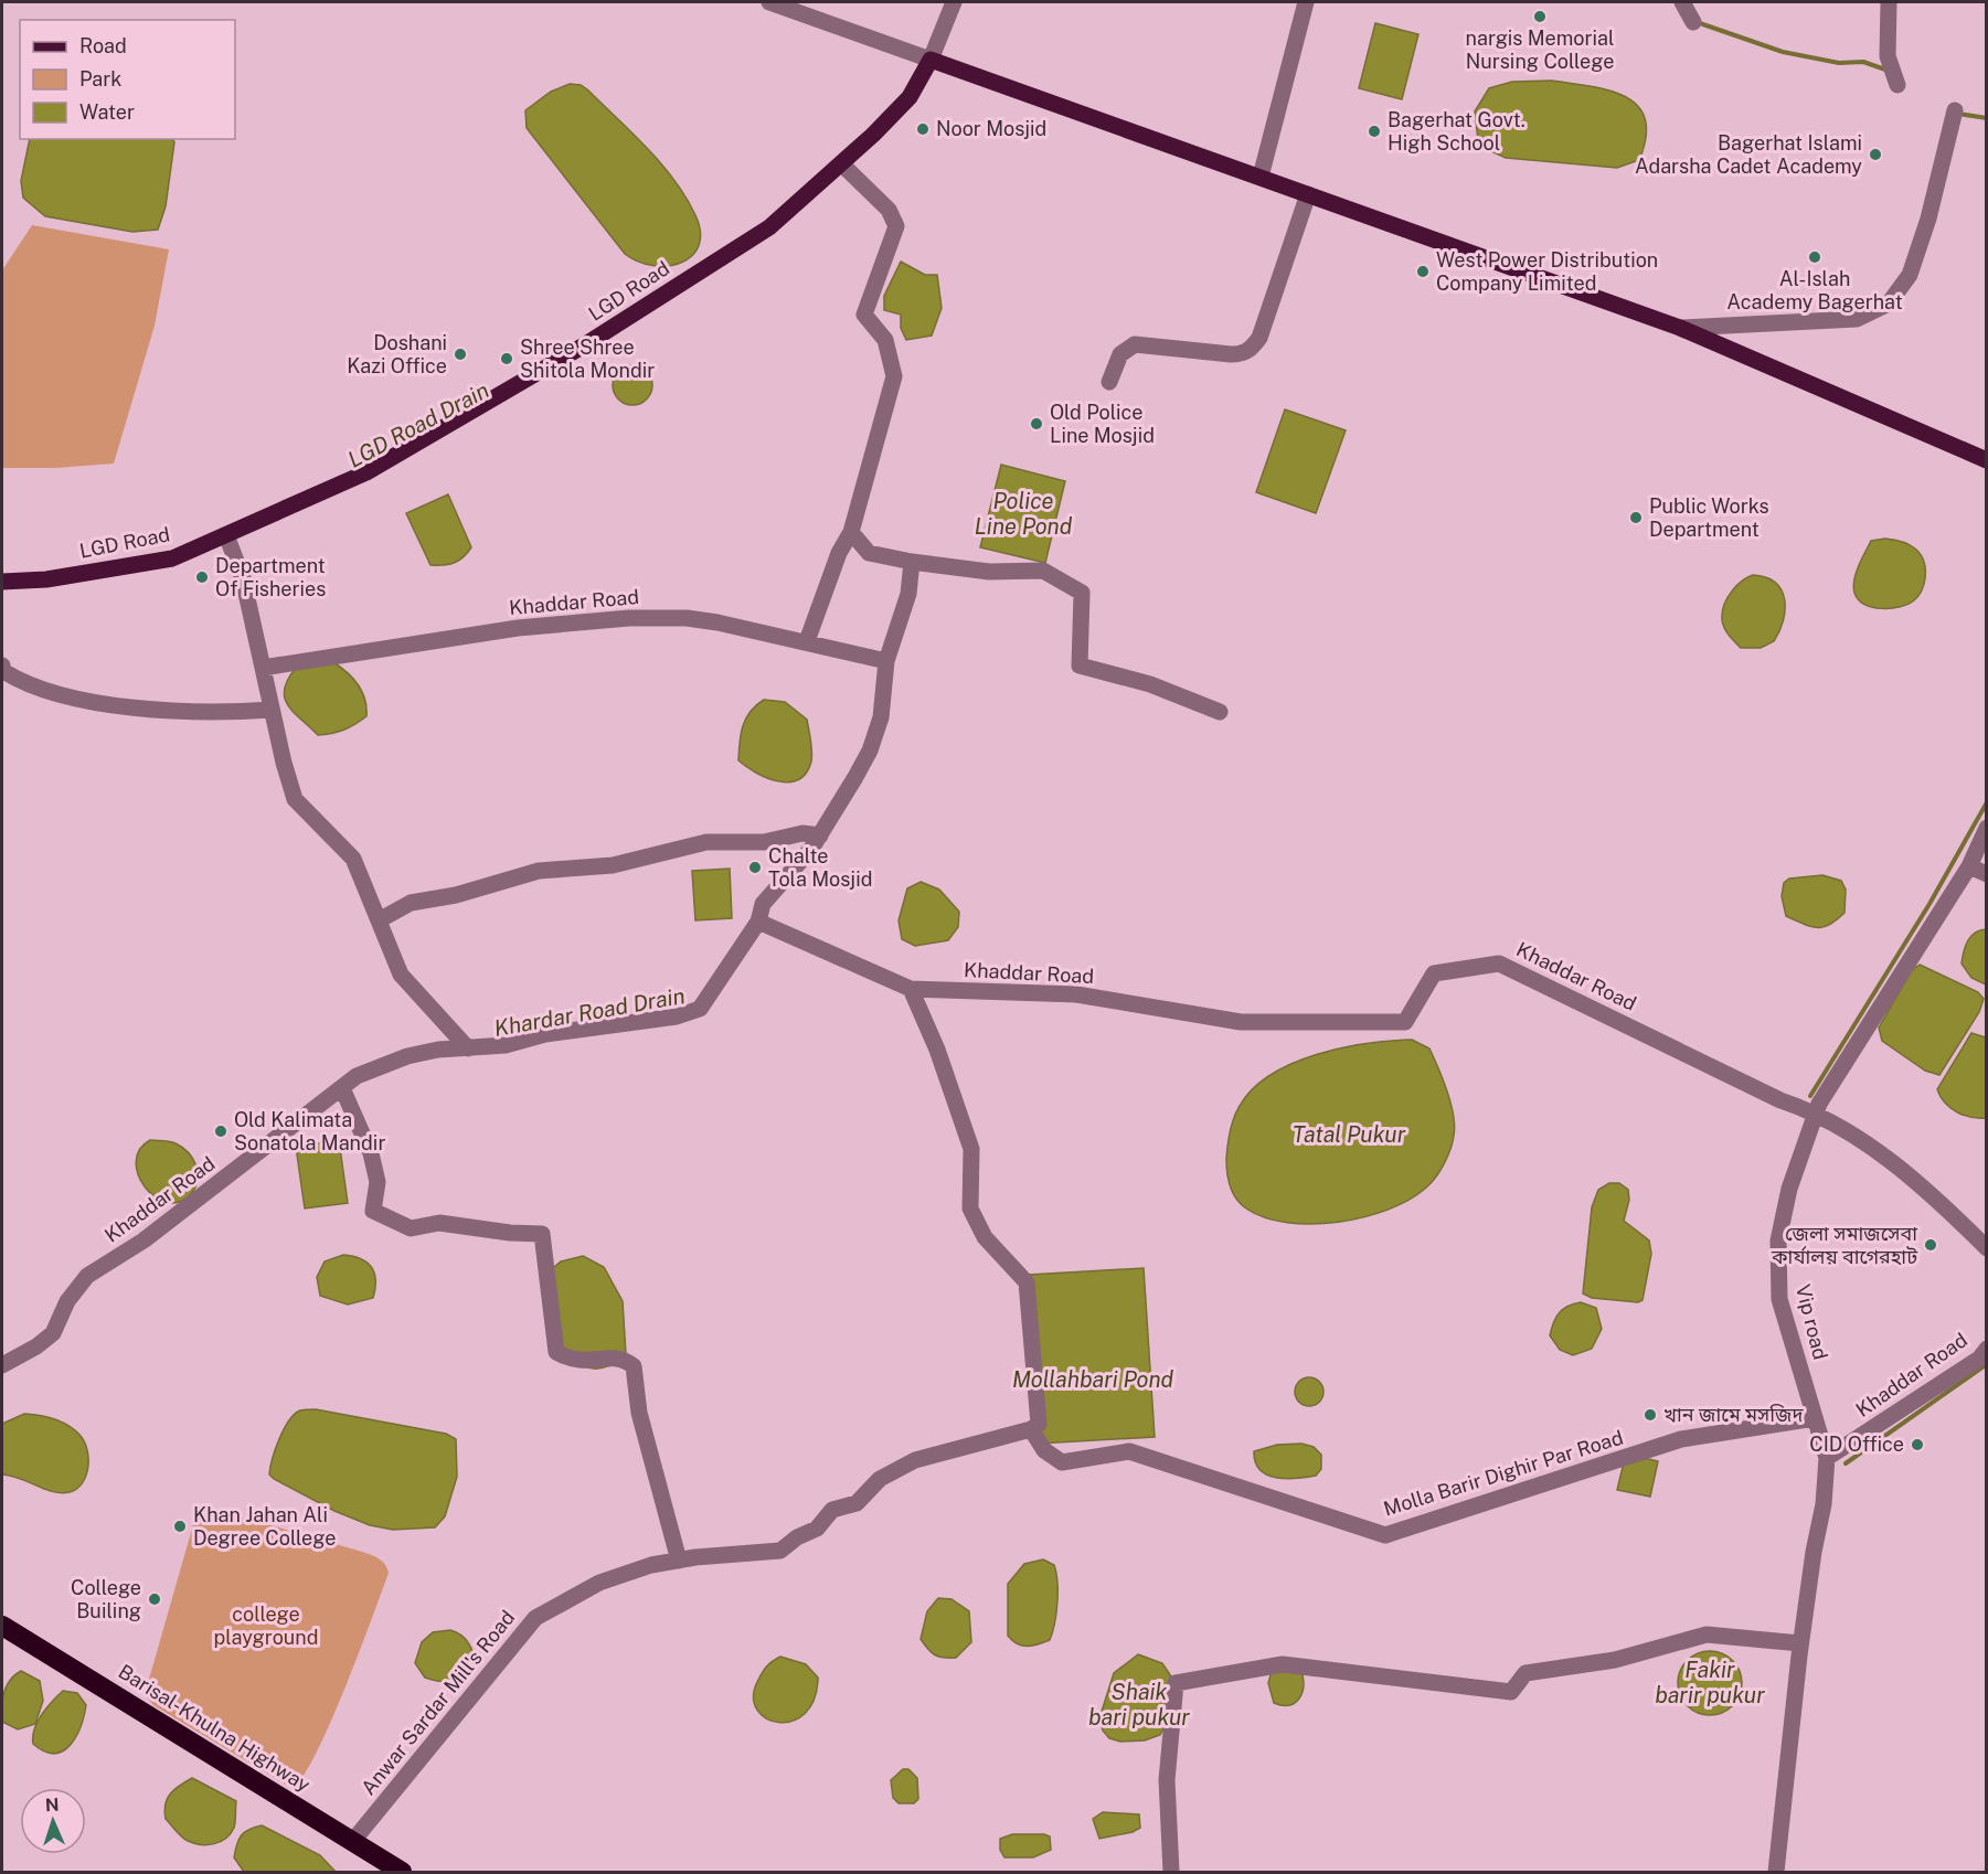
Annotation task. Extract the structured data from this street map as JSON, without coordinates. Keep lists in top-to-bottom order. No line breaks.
{"streets":{"highway":["Barisal-Khulna Highway"],"main road":["LGD Road"],"street":["Khaddar Road","Vip road","Molla Barir Dighir Par Road","Anwar Sardar Mill's Road"]},"crossings":[["Khaddar Road","Vip road"],["Vip road","Molla Barir Dighir Par Road"],["Molla Barir Dighir Par Road","Anwar Sardar Mill's Road"],["Anwar Sardar Mill's Road","Barisal-Khulna Highway"]],"water":["LGD Road Drain","Police Line Pond","Khardar Road Drain","Tatal Pukur","Mollahbari Pond","Fakir barir pukur","Shaik bari pukur"],"parks":["college playground"],"places":["nargis Memorial Nursing College","Noor Mosjid","Bagerhat Govt. High School","Bagerhat Islami Adarsha Cadet Academy","Al-Islah Academy Bagerhat","West Power Distribution Company Limited","Doshani Kazi Office","Shree Shree Shitola Mondir","Old Police Line Mosjid","Public Works Department","Department Of Fisheries","Chalte Tola Mosjid","Old Kalimata Sonatola Mandir","জেলা সমাজসেবা কার্যালয় বাগেরহাট","খান জামে মসজিদ","CID Office","Khan Jahan Ali Degree College","College Builing"],"legend":["Road","Park","Water"],"north":"top"}
